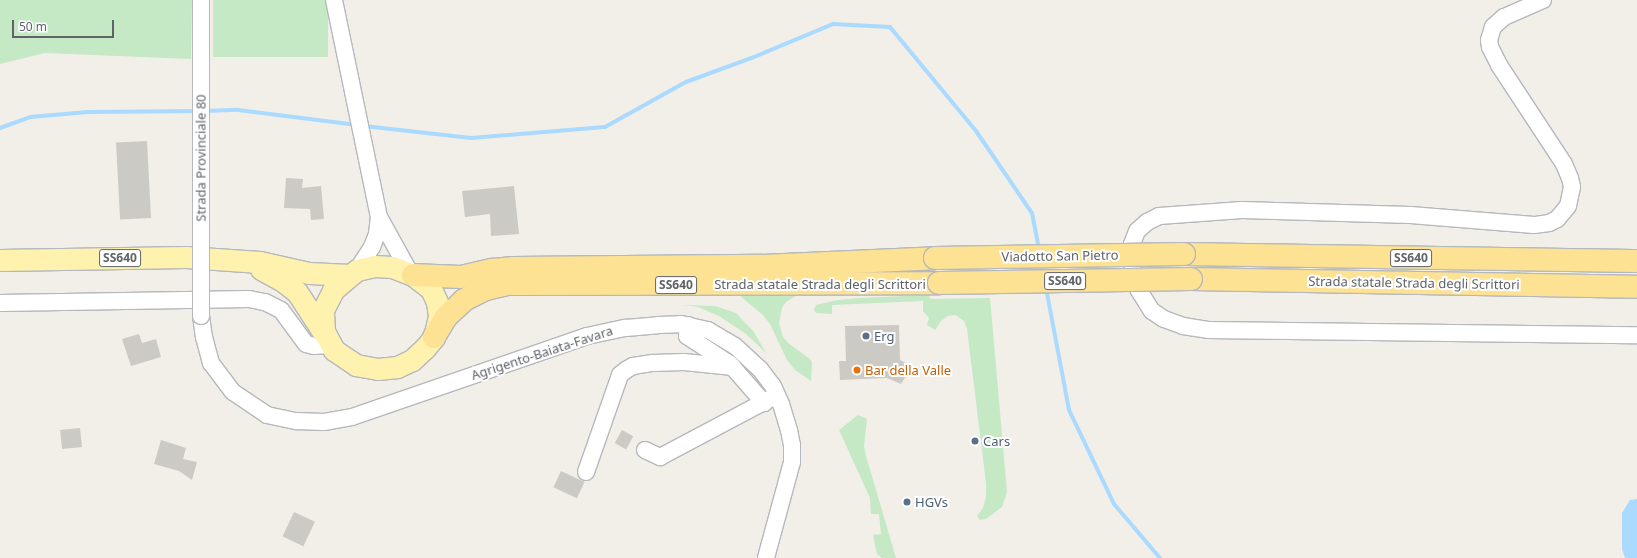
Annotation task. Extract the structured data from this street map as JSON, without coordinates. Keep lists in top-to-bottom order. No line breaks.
{"streets":{"highway":["Viadotto San Pietro","SS640","Strada statale Strada degli Scrittori"],"street":["Strada Provinciale 80","Agrigento-Baiata-Favara"]},"crossings":[["Strada Provinciale 80","Agrigento-Baiata-Favara"],["Viadotto San Pietro","Strada statale Strada degli Scrittori"]],"places":["Erg","Bar della Valle","Cars","HGVs"],"scale_bar":"50 m"}
